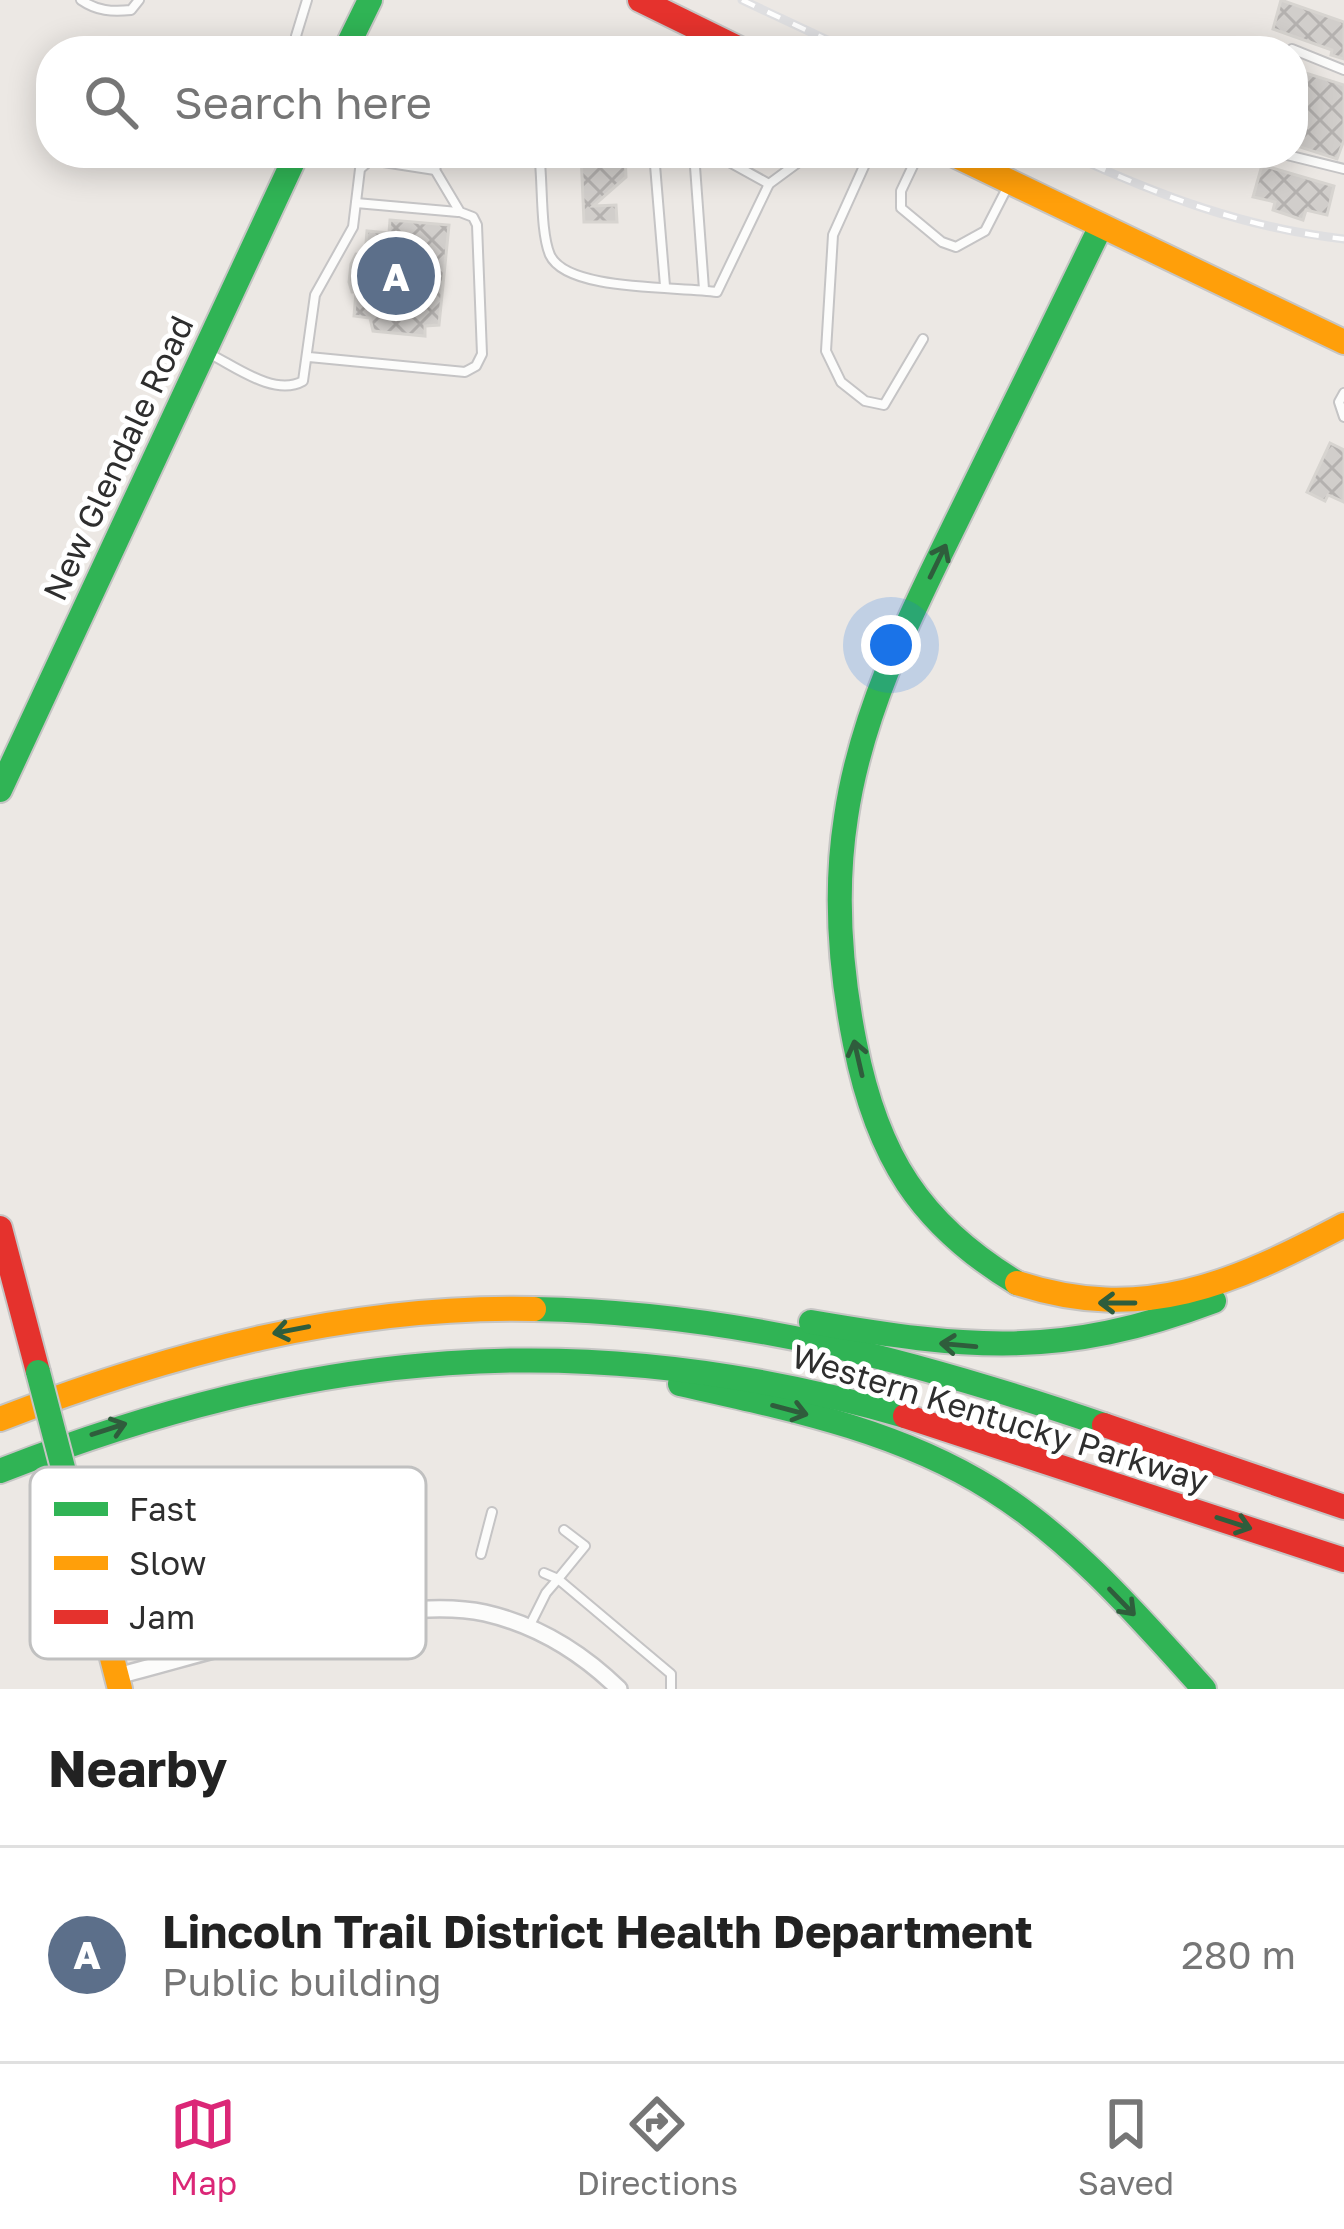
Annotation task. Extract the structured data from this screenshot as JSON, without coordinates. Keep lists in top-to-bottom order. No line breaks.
{"streets":{"main road":["New Glendale Road","Western Kentucky Parkway"]},"legend":["Fast","Slow","Jam"],"page":{"search":"Search here","pins":"A","heading":"Nearby","list":[{"mark":"A","name":"Lincoln Trail District Health Department","note":"Public building","value":"280 m"}],"nav":["Map","Directions","Saved"]}}
